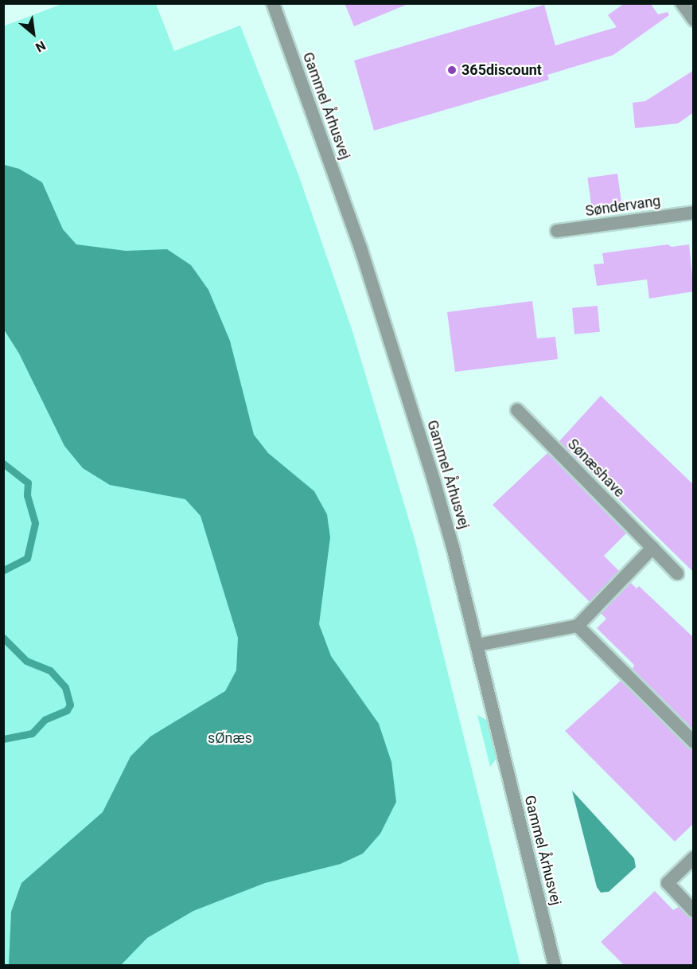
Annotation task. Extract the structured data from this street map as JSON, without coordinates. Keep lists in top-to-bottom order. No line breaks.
{"streets":{"street":["Gammel Århusvej","Søndervang","Sønæshave"]},"parks":["sØnæs"],"places":["365discount"],"north":"bottom right"}
